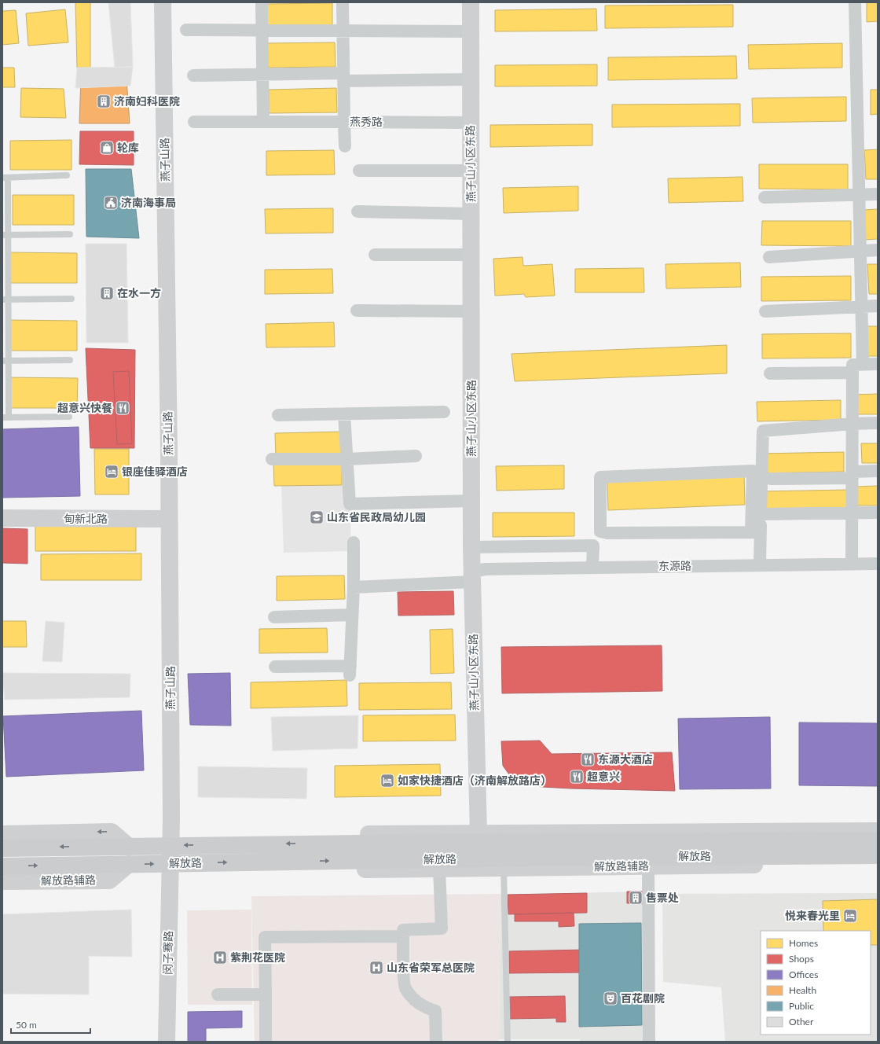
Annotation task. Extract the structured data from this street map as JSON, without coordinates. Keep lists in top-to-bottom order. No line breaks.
{"streets":{"main road":["解放路"],"street":["燕秀路","燕子山路","燕子山小区东路","甸新北路","东源路","解放路辅路","闵子骞路"]},"crossings":[["燕秀路","燕子山小区东路"],["燕子山路","甸新北路"],["燕子山路","解放路"],["燕子山路","闵子骞路"],["燕子山小区东路","东源路"],["解放路","解放路辅路"],["解放路","闵子骞路"]],"places":{"building":["济南妇科医院","在水一方","售票处"],"shop":["轮库"],"public building":["济南海事局"],"restaurant":["超意兴快餐","东源大酒店","超意兴"],"hotel":["银座佳驿酒店","如家快捷酒店（济南解放路店）","悦来春光里"],"school or university":["山东省民政局幼儿园"],"hospital":["紫荆花医院","山东省荣军总医院"],"theatre":["百花剧院"]},"legend":["Homes","Shops","Offices","Health","Public","Other"],"scale_bar":"50 m"}
